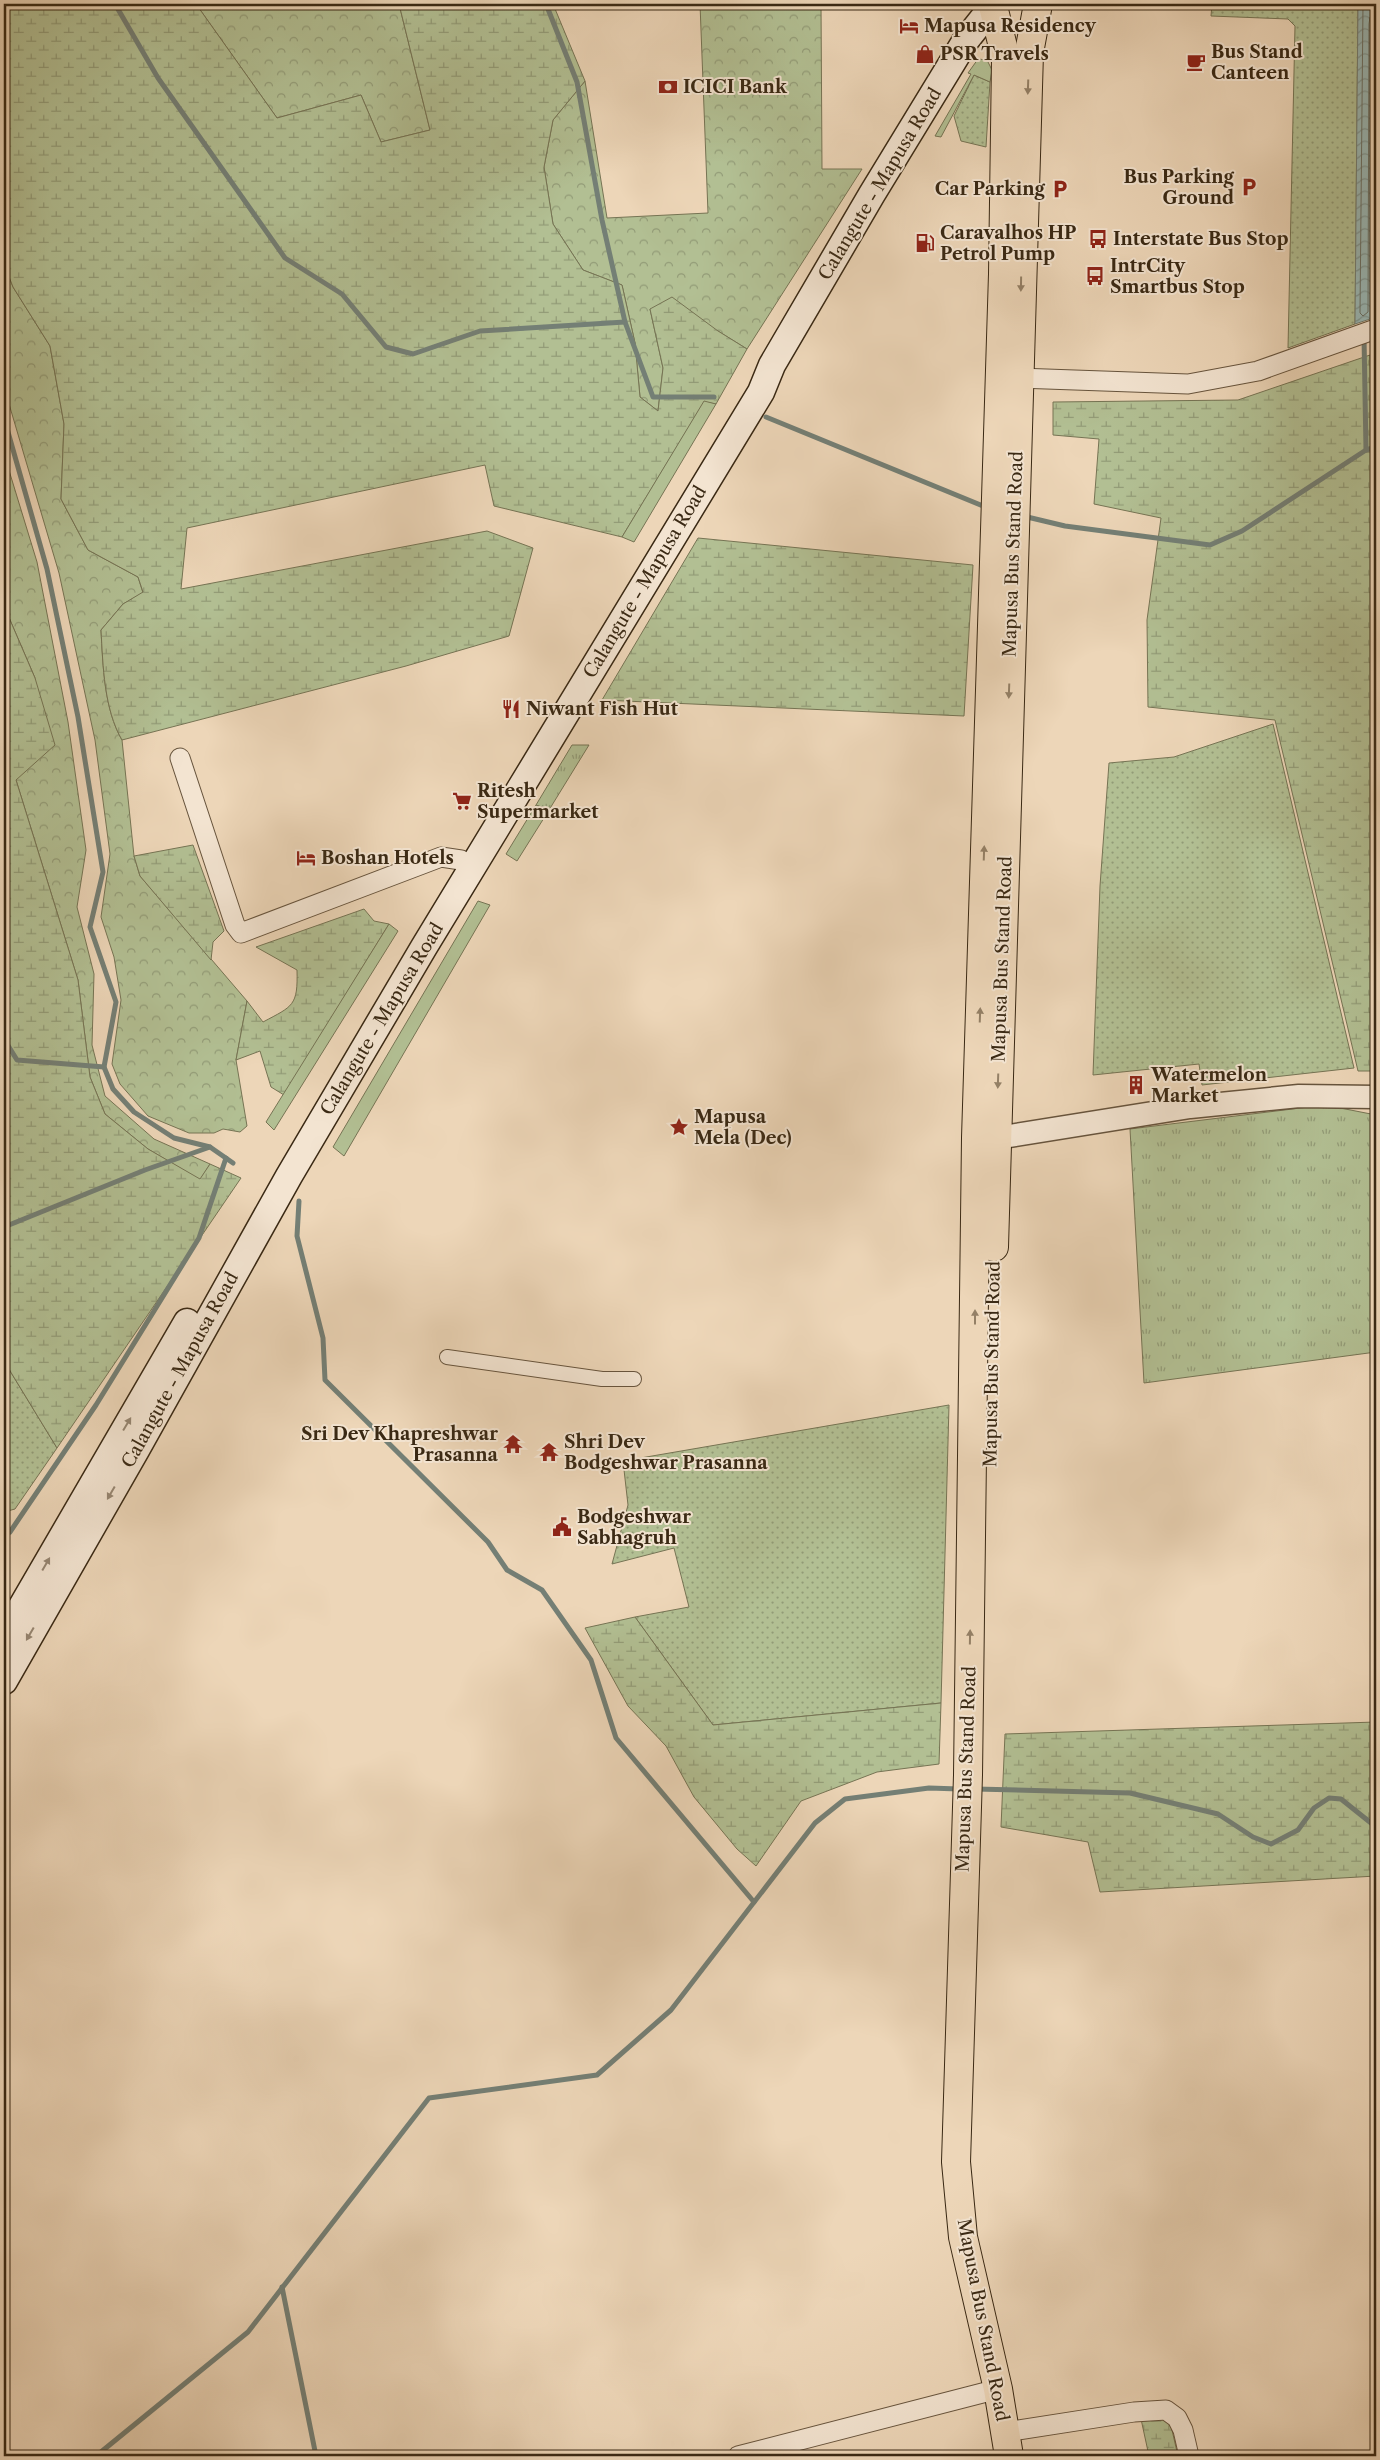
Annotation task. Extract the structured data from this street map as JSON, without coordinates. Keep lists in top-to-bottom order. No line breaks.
{"streets":{"main road":["Calangute - Mapusa Road","Mapusa Bus Stand Road"]},"crossings":[["Calangute - Mapusa Road","Mapusa Bus Stand Road"]],"places":{"hotel":["Mapusa Residency","Boshan Hotels"],"shop":["PSR Travels"],"cafe":["Bus Stand Canteen"],"bank":["ICICI Bank"],"parking":["Bus Parking Ground","Car Parking"],"bus stop":["Interstate Bus Stop","IntrCity Smartbus Stop"],"fuel station":["Caravalhos HP Petrol Pump"],"restaurant":["Niwant Fish Hut"],"supermarket":["Ritesh Supermarket"],"building":["Watermelon Market"],"place":["Mapusa Mela (Dec)"],"temple":["Sri Dev Khapreshwar Prasanna","Shri Dev Bodgeshwar Prasanna"],"public building":["Bodgeshwar Sabhagruh"]}}
